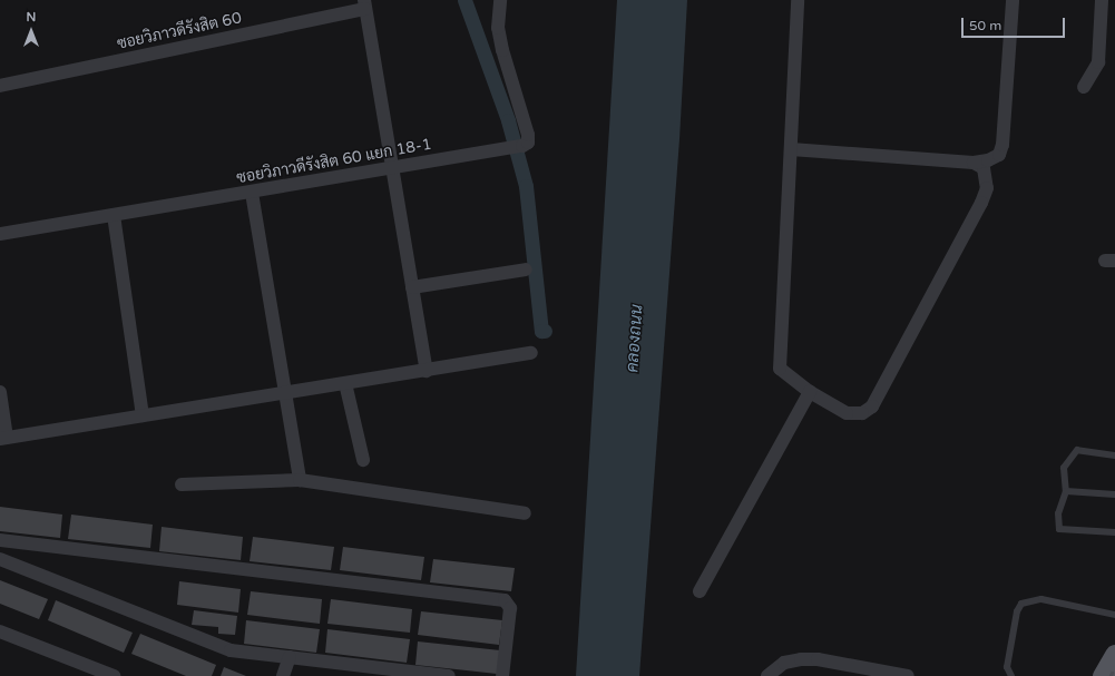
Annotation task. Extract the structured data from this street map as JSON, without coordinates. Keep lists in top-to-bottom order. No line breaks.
{"streets":{"street":["ซอยวิภาวดีรังสิต 60","ซอยวิภาวดีรังสิต 60 แยก 18-1"]},"water":["คลองถนน"],"scale_bar":"50 m","north":"top"}
